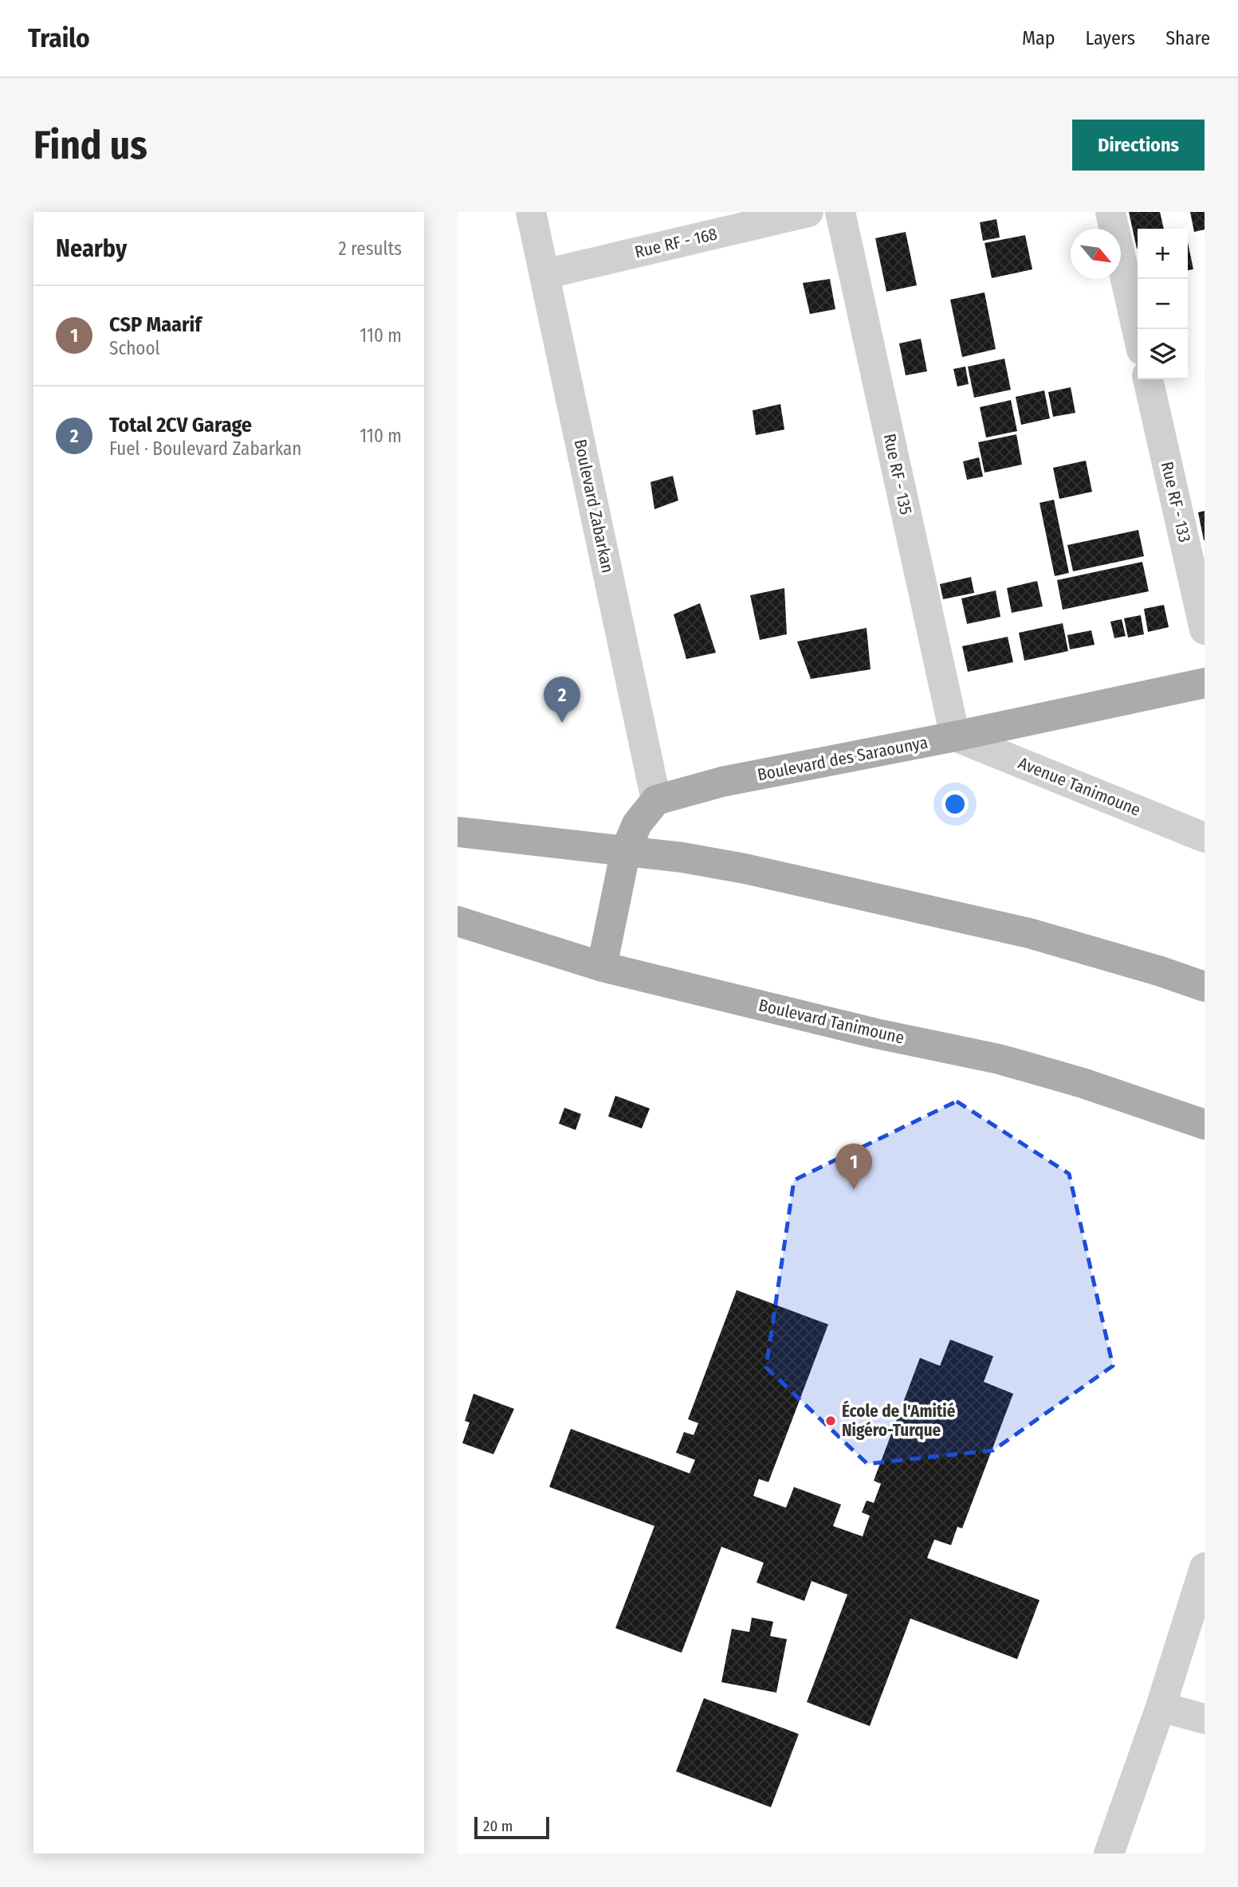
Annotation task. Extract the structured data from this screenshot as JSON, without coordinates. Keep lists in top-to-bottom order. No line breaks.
{"streets":{"main road":["Boulevard des Saraounya","Boulevard Tanimoune"],"street":["Rue RF - 168","Rue RF - 135","Rue RF - 133","Boulevard Zabarkan","Avenue Tanimoune"]},"crossings":[["Rue RF - 168","Boulevard Zabarkan"],["Rue RF - 135","Boulevard des Saraounya"],["Rue RF - 135","Avenue Tanimoune"],["Boulevard Zabarkan","Boulevard des Saraounya"],["Boulevard des Saraounya","Avenue Tanimoune"]],"places":["École de l'Amitié Nigéro-Turque"],"scale_bar":"20 m","north":"bottom right","page":{"header":"Trailo","nav":["Map","Layers","Share"],"buttons":"Directions","title":"Find us","heading":["Nearby","2 results"],"map_buttons":["+","−"],"list":[{"mark":"1","name":"CSP Maarif","note":"School","value":"110 m"},{"mark":"2","name":"Total 2CV Garage","note":"Fuel · Boulevard Zabarkan","value":"110 m"}],"pins":["2","1"],"scale":"20 m"}}
